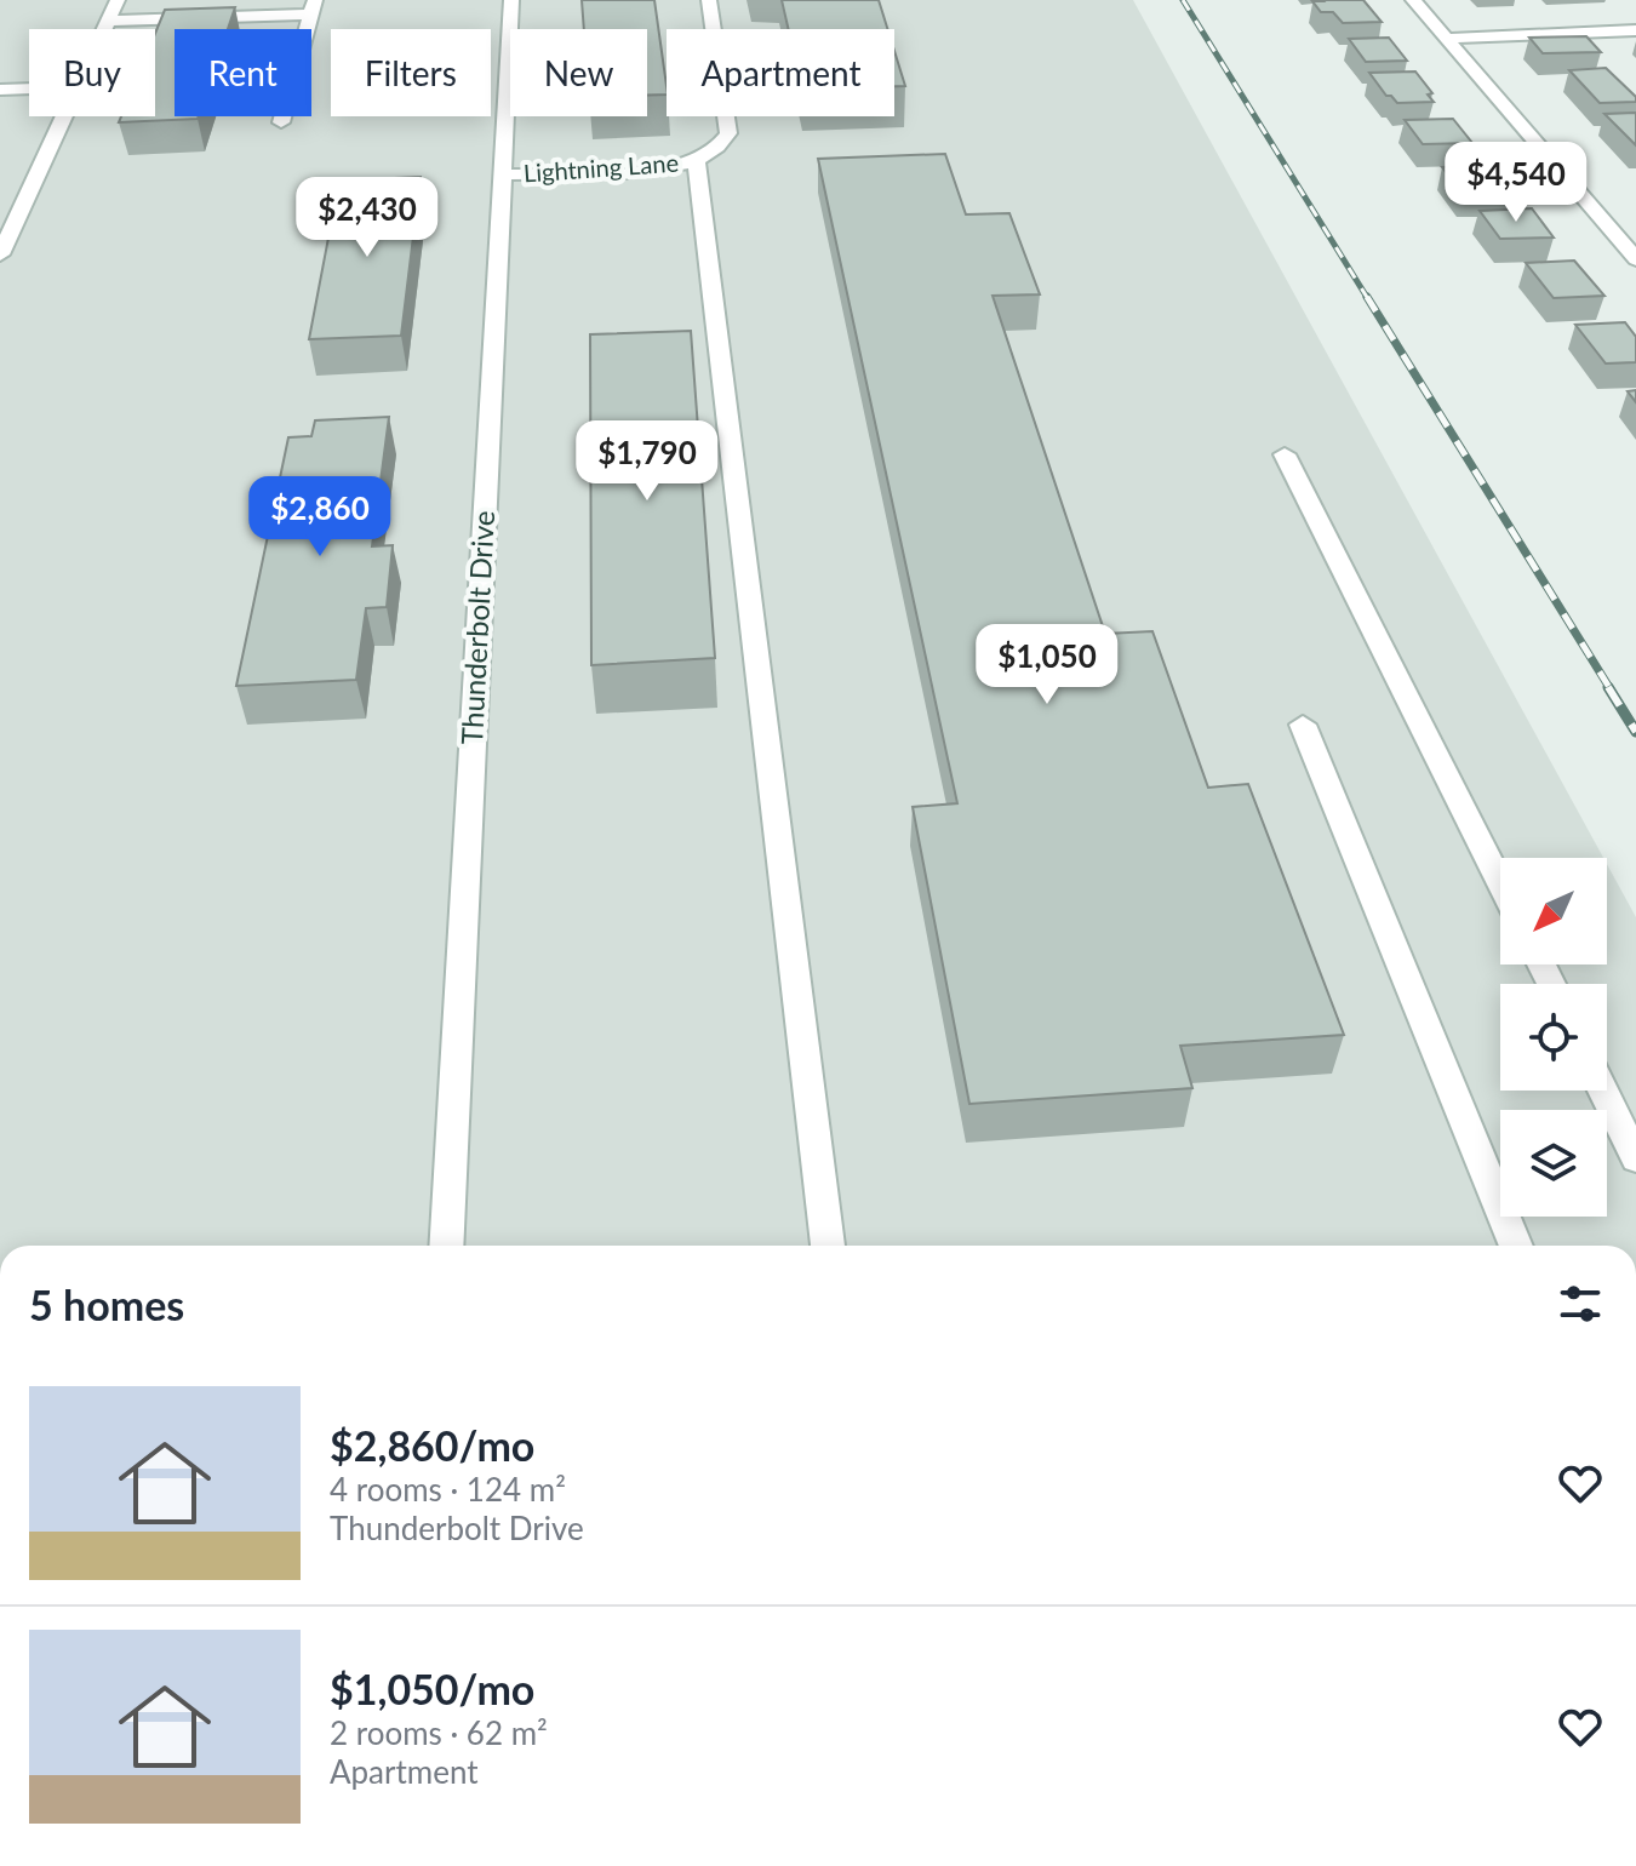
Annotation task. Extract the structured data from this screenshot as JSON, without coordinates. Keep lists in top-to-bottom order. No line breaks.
{"streets":{"street":["Lightning Lane","Thunderbolt Drive"]},"crossings":[["Lightning Lane","Thunderbolt Drive"]],"north":"bottom left","page":{"chip":["Buy","Rent","Filters","New","Apartment"],"price":["$4,540","$2,430","$1,790","$2,860","$1,050"],"heading":"5 homes","list":[{"name":"$2,860/mo","note":"4 rooms · 124 m² · Thunderbolt Drive"},{"name":"$1,050/mo","note":"2 rooms · 62 m² · Apartment"}]}}
